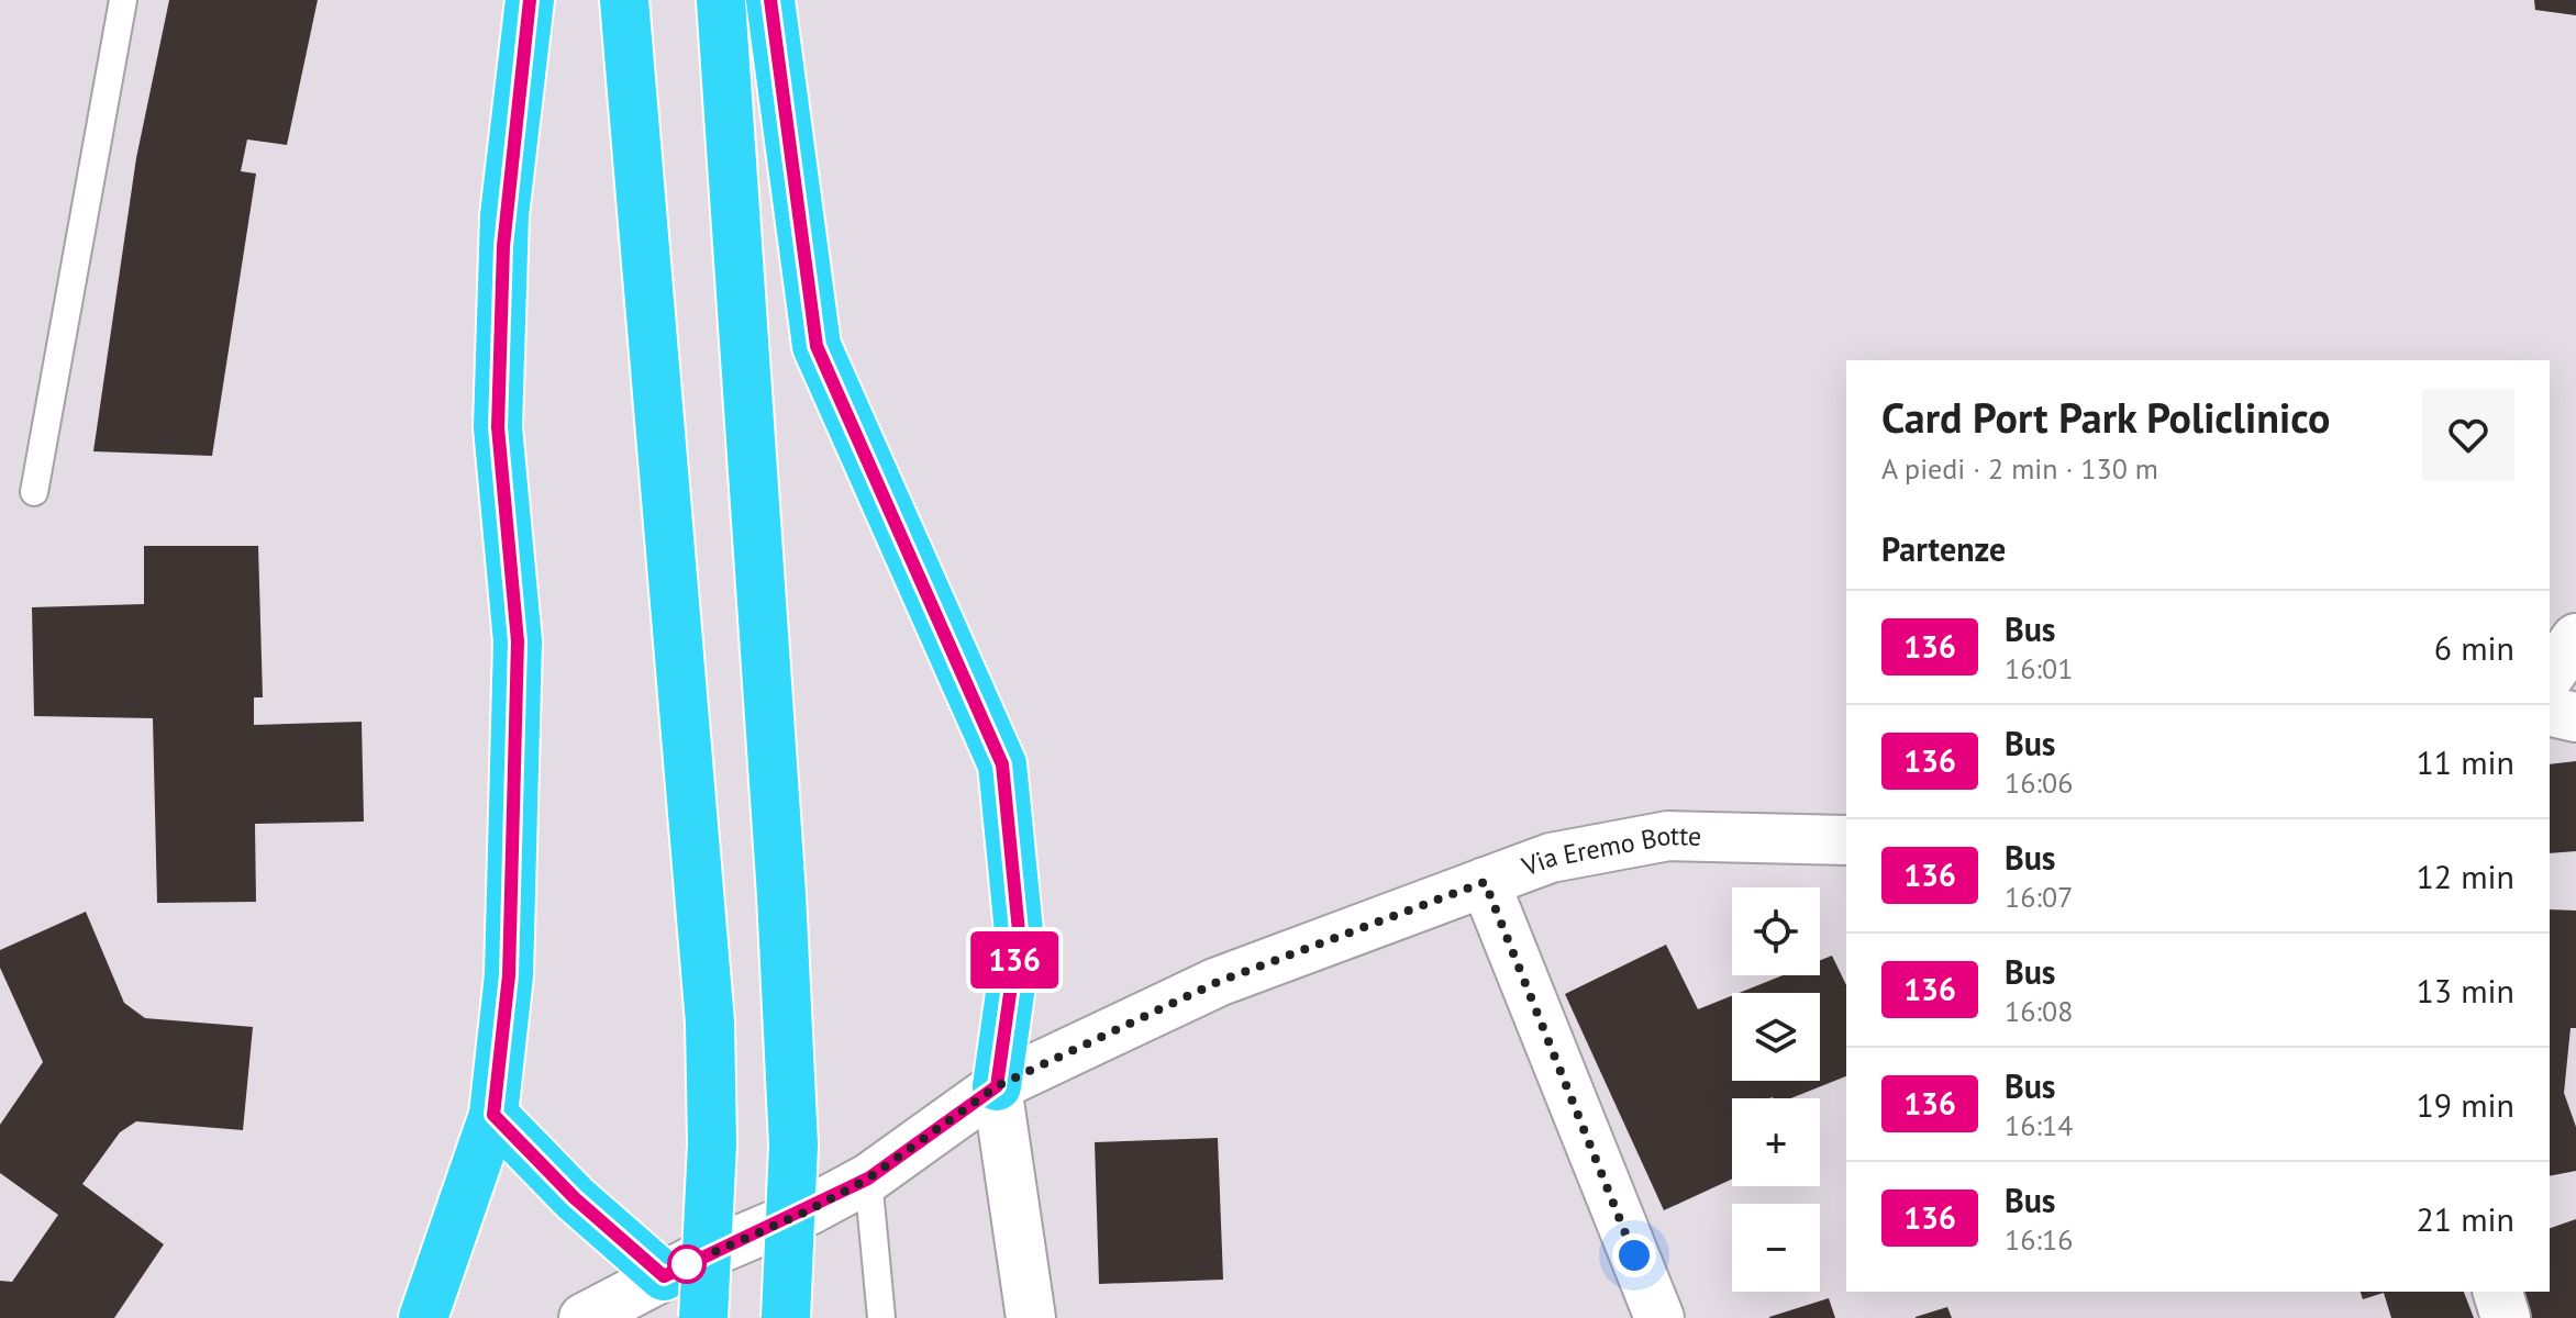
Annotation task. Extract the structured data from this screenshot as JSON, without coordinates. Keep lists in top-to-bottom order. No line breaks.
{"streets":{"street":["Via Eremo Botte"]},"lines":["bus line 136"],"page":{"on_map":"136","heading":[["Card Port Park Policlinico","A piedi · 2 min · 130 m"],"Partenze"],"list":[{"mark":"136","name":"Bus","note":"16:01","value":"6 min"},{"mark":"136","name":"Bus","note":"16:06","value":"11 min"},{"mark":"136","name":"Bus","note":"16:07","value":"12 min"},{"mark":"136","name":"Bus","note":"16:08","value":"13 min"},{"mark":"136","name":"Bus","note":"16:14","value":"19 min"},{"mark":"136","name":"Bus","note":"16:16","value":"21 min"}],"map_buttons":["+","−"]}}
